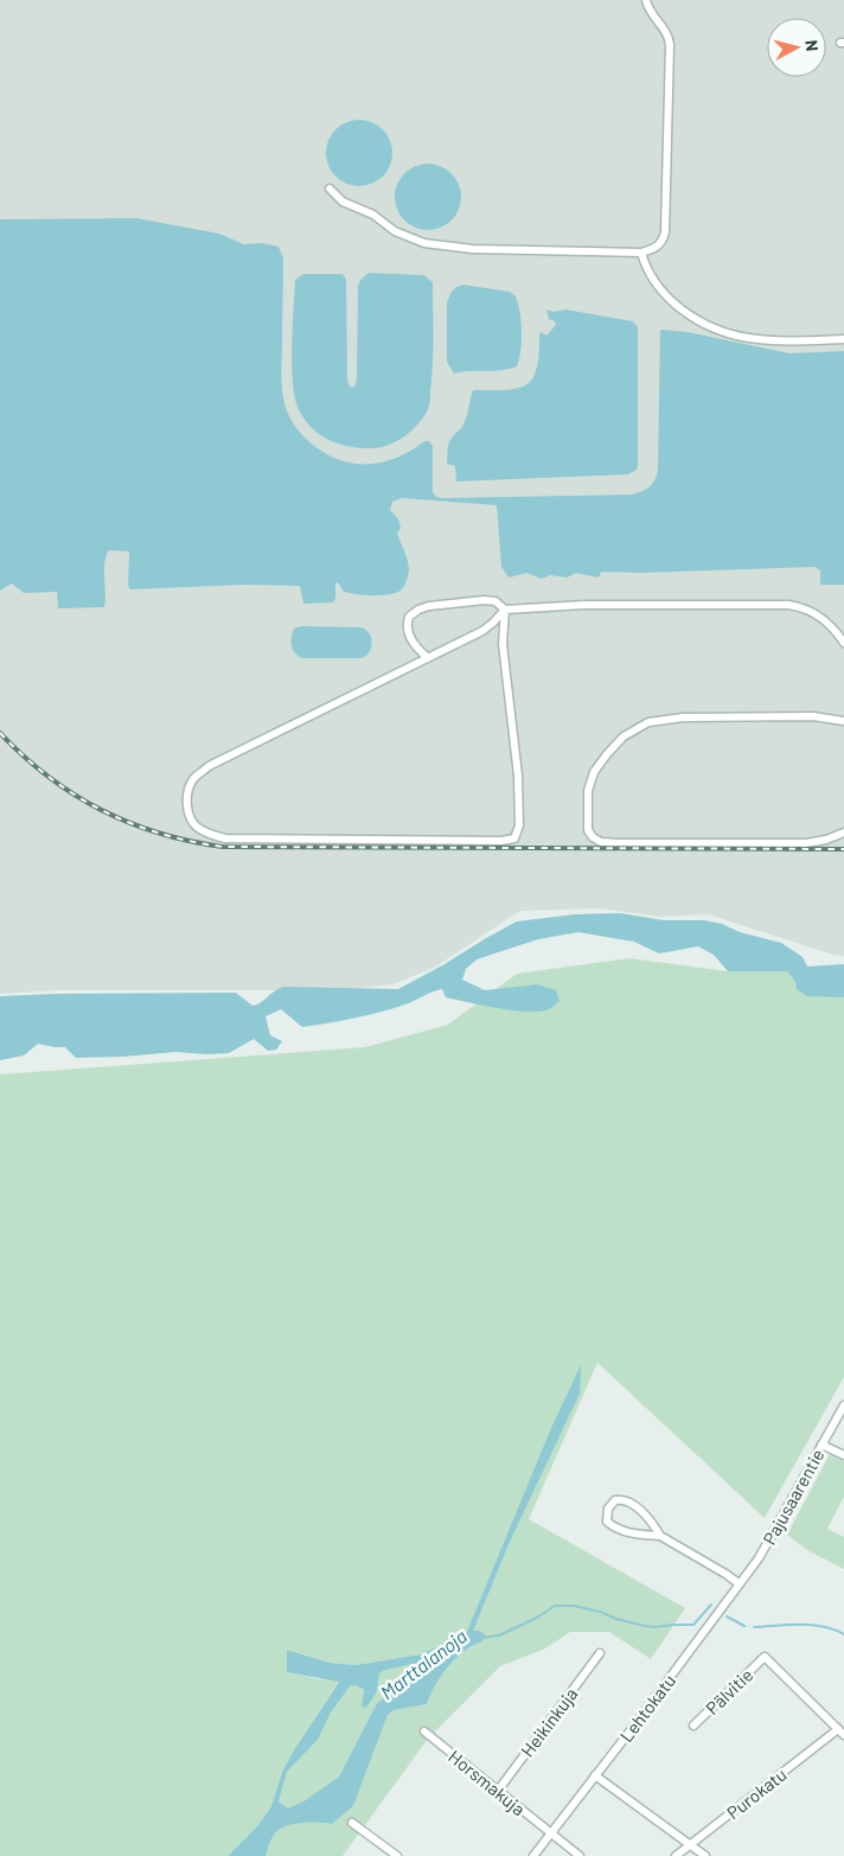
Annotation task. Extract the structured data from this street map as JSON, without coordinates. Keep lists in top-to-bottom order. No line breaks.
{"streets":{"street":["Pajusaarentie","Pälvitie","Lehtokatu","Heikinkuja","Horsmakuja","Purokatu"]},"crossings":[["Pajusaarentie","Lehtokatu"],["Pälvitie","Purokatu"],["Lehtokatu","Horsmakuja"],["Heikinkuja","Horsmakuja"]],"water":["Marttalanoja"],"north":"right"}
